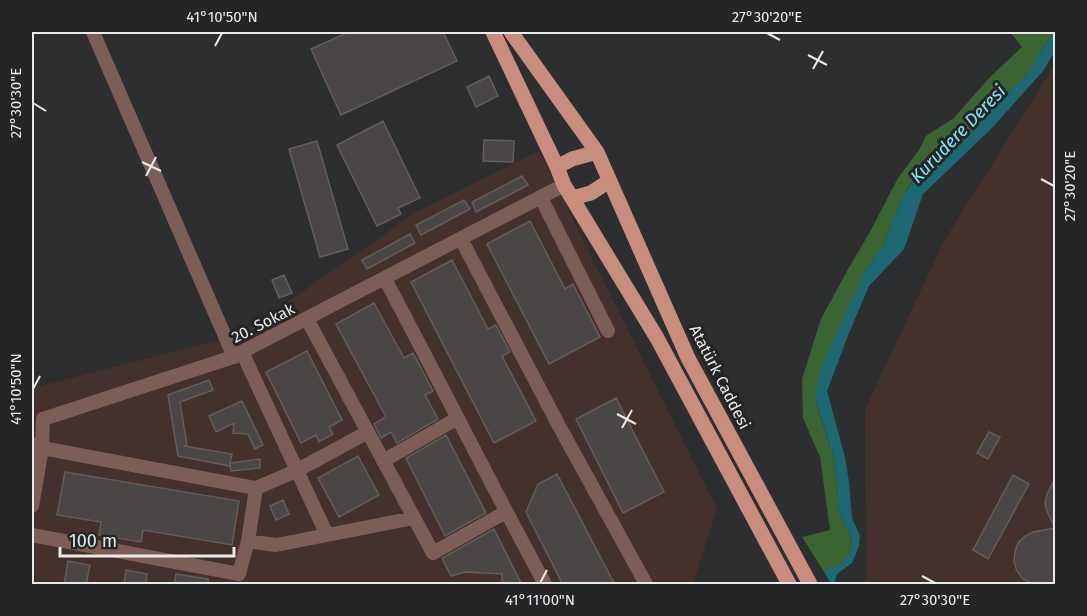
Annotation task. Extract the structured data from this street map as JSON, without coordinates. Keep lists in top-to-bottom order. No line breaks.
{"streets":{"main road":["Atatürk Caddesi"],"street":["20. Sokak"]},"water":["Kurudere Deresi"],"scale_bar":"100 m","coordinates":["41°10'50\"N","27°30'20\"E","27°30'30\"E","41°11'00\"N"]}
